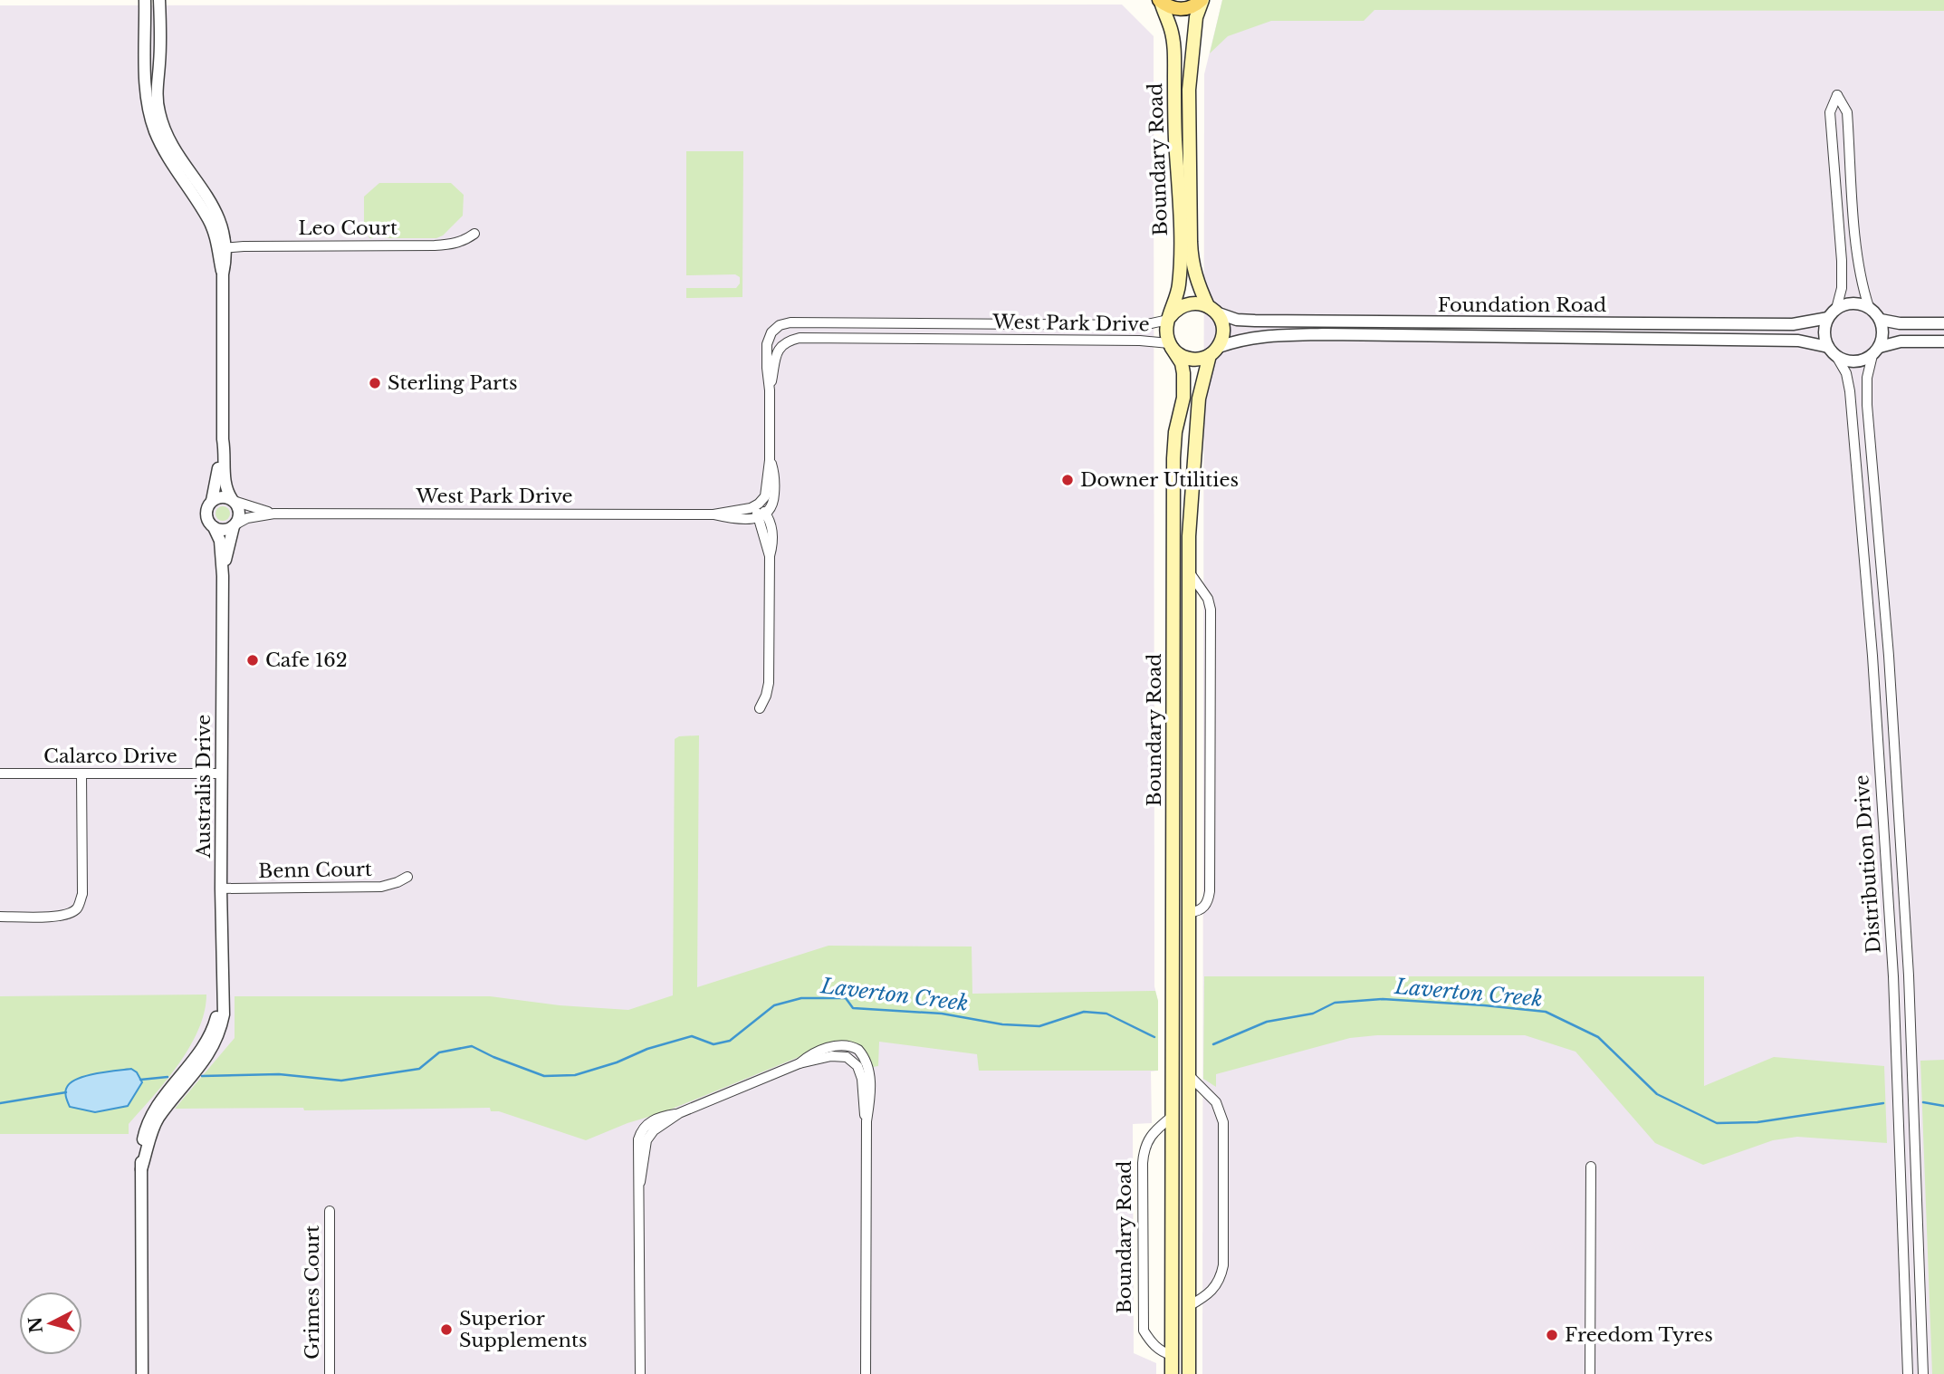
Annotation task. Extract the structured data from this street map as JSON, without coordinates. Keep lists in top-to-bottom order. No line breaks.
{"streets":{"main road":["Boundary Road"],"street":["Leo Court","Foundation Road","West Park Drive","Calarco Drive","Australis Drive","Distribution Drive","Benn Court","Grimes Court"]},"crossings":[["Boundary Road","Foundation Road"],["Boundary Road","West Park Drive"],["Foundation Road","West Park Drive"],["Foundation Road","Distribution Drive"],["West Park Drive","Australis Drive"],["Calarco Drive","Australis Drive"],["Australis Drive","Benn Court"]],"water":["Laverton Creek"],"places":["Sterling Parts","Downer Utilities","Cafe 162","Superior Supplements","Freedom Tyres"],"north":"left"}
